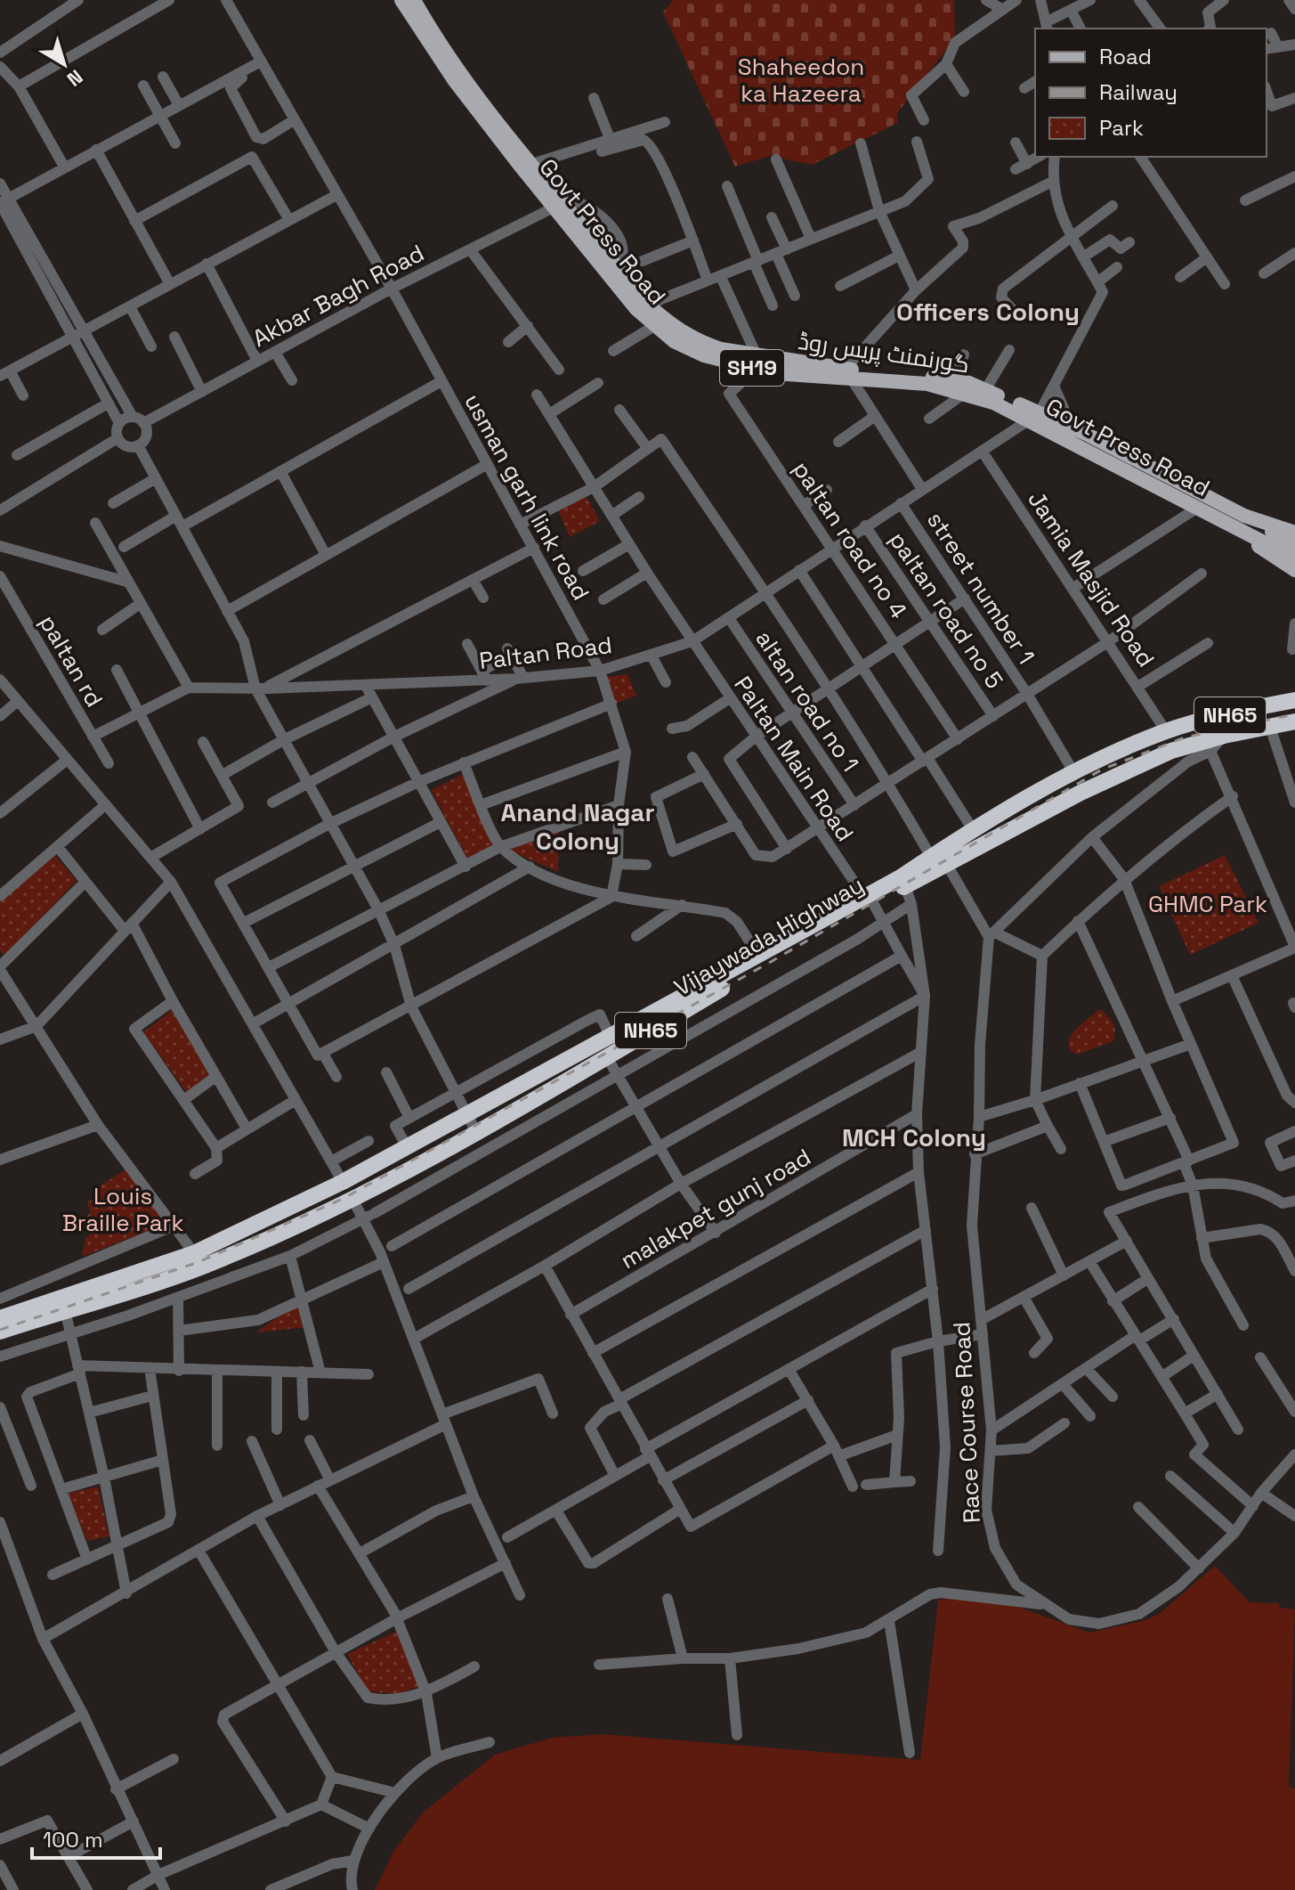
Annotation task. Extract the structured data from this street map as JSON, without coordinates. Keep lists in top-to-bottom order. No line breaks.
{"streets":{"highway":["NH65","Vijaywada Highway"],"main road":["Govt Press Road","گورنمنٹ پریس روڈ","SH19"],"street":["Akbar Bagh Road","usman garh link road","paltan road no 4","Jamia Masjid Road","street number 1","paltan road no 5","Paltan Road","paltan rd","altan road no 1","Paltan Main Road","malakpet gunj road","Race Course Road"]},"crossings":[["Govt Press Road","Akbar Bagh Road"],["Govt Press Road","گورنمنٹ پریس روڈ"],["Govt Press Road","SH19"],["Govt Press Road","paltan road no 4"],["Govt Press Road","Paltan Road"],["Akbar Bagh Road","SH19"],["Akbar Bagh Road","usman garh link road"],["گورنمنٹ پریس روڈ","SH19"],["گورنمنٹ پریس روڈ","Paltan Road"],["SH19","paltan road no 4"],["usman garh link road","Paltan Road"],["paltan road no 4","Paltan Road"],["Jamia Masjid Road","Paltan Road"],["Jamia Masjid Road","NH65"],["street number 1","Paltan Road"],["street number 1","NH65"],["street number 1","Vijaywada Highway"],["paltan road no 5","Paltan Road"],["Paltan Road","paltan rd"],["Paltan Road","altan road no 1"],["Paltan Road","Paltan Main Road"],["NH65","Vijaywada Highway"],["Paltan Main Road","Vijaywada Highway"]],"districts":["Officers Colony","Anand Nagar Colony","MCH Colony"],"parks":["Shaheedon ka Hazeera","GHMC Park","Louis Braille Park"],"legend":["Road","Railway","Park"],"scale_bar":"100 m","north":"bottom right"}
